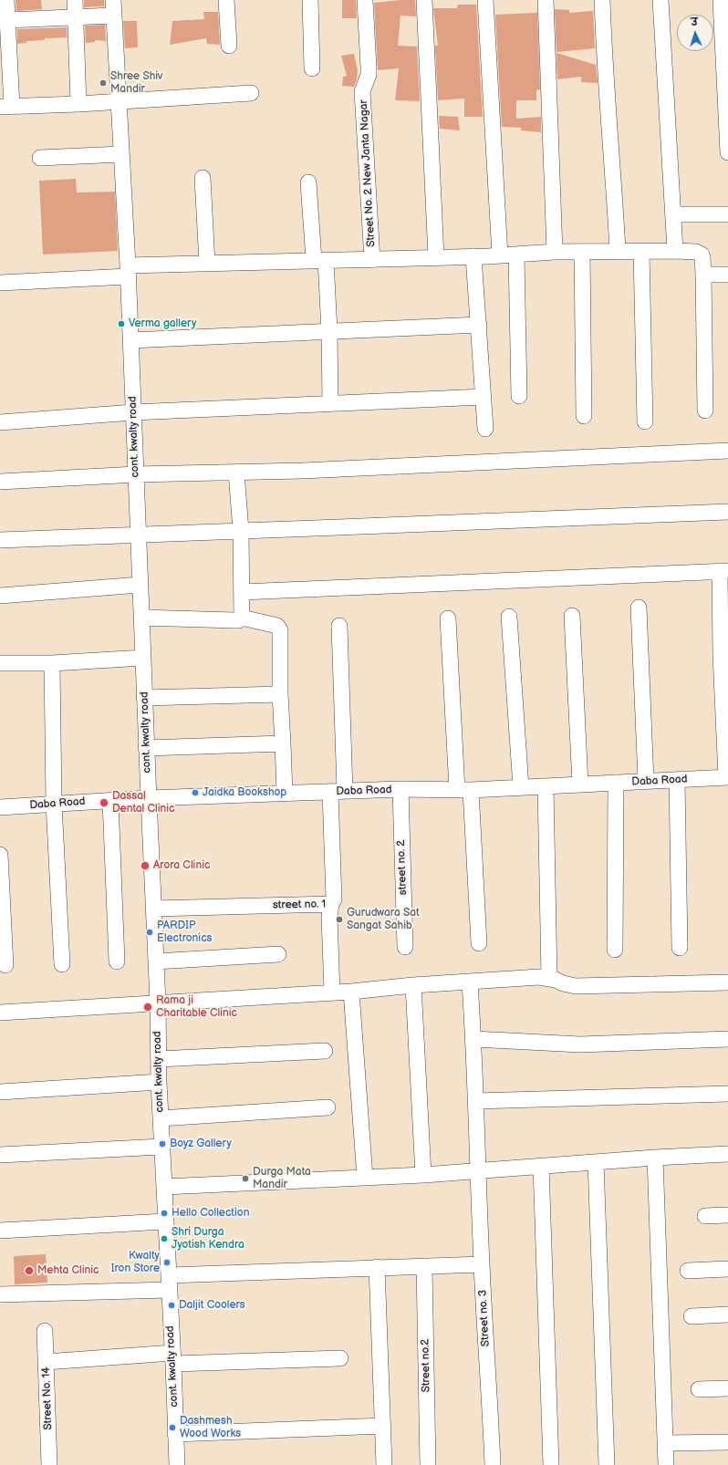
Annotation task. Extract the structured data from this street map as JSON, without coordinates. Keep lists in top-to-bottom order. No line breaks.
{"streets":{"street":["Street No. 2 New Janta Nagar","cont. kwalty road","Daba Road","street no. 2","street no. 1","Street no. 3","Street no.2","Street No. 14"]},"crossings":[["cont. kwalty road","Daba Road"],["cont. kwalty road","street no. 1"],["Daba Road","street no. 2"],["Daba Road","street no. 1"]],"places":["Shree Shiv Mandir","Verma gallery","Jaidka Bookshop","Dassal Dental Clinic","Arora Clinic","Gurudwara Sat Sangat Sahib","PARDIP Electronics","Rama ji Charitable Clinic","Boyz Gallery","Durga Mata Mandir","Hello Collection","Shri Durga Jyotish Kendra","Kwalty Iron Store","Mehta Clinic","Daljit Coolers","Dashmesh Wood Works"],"north":"top"}
